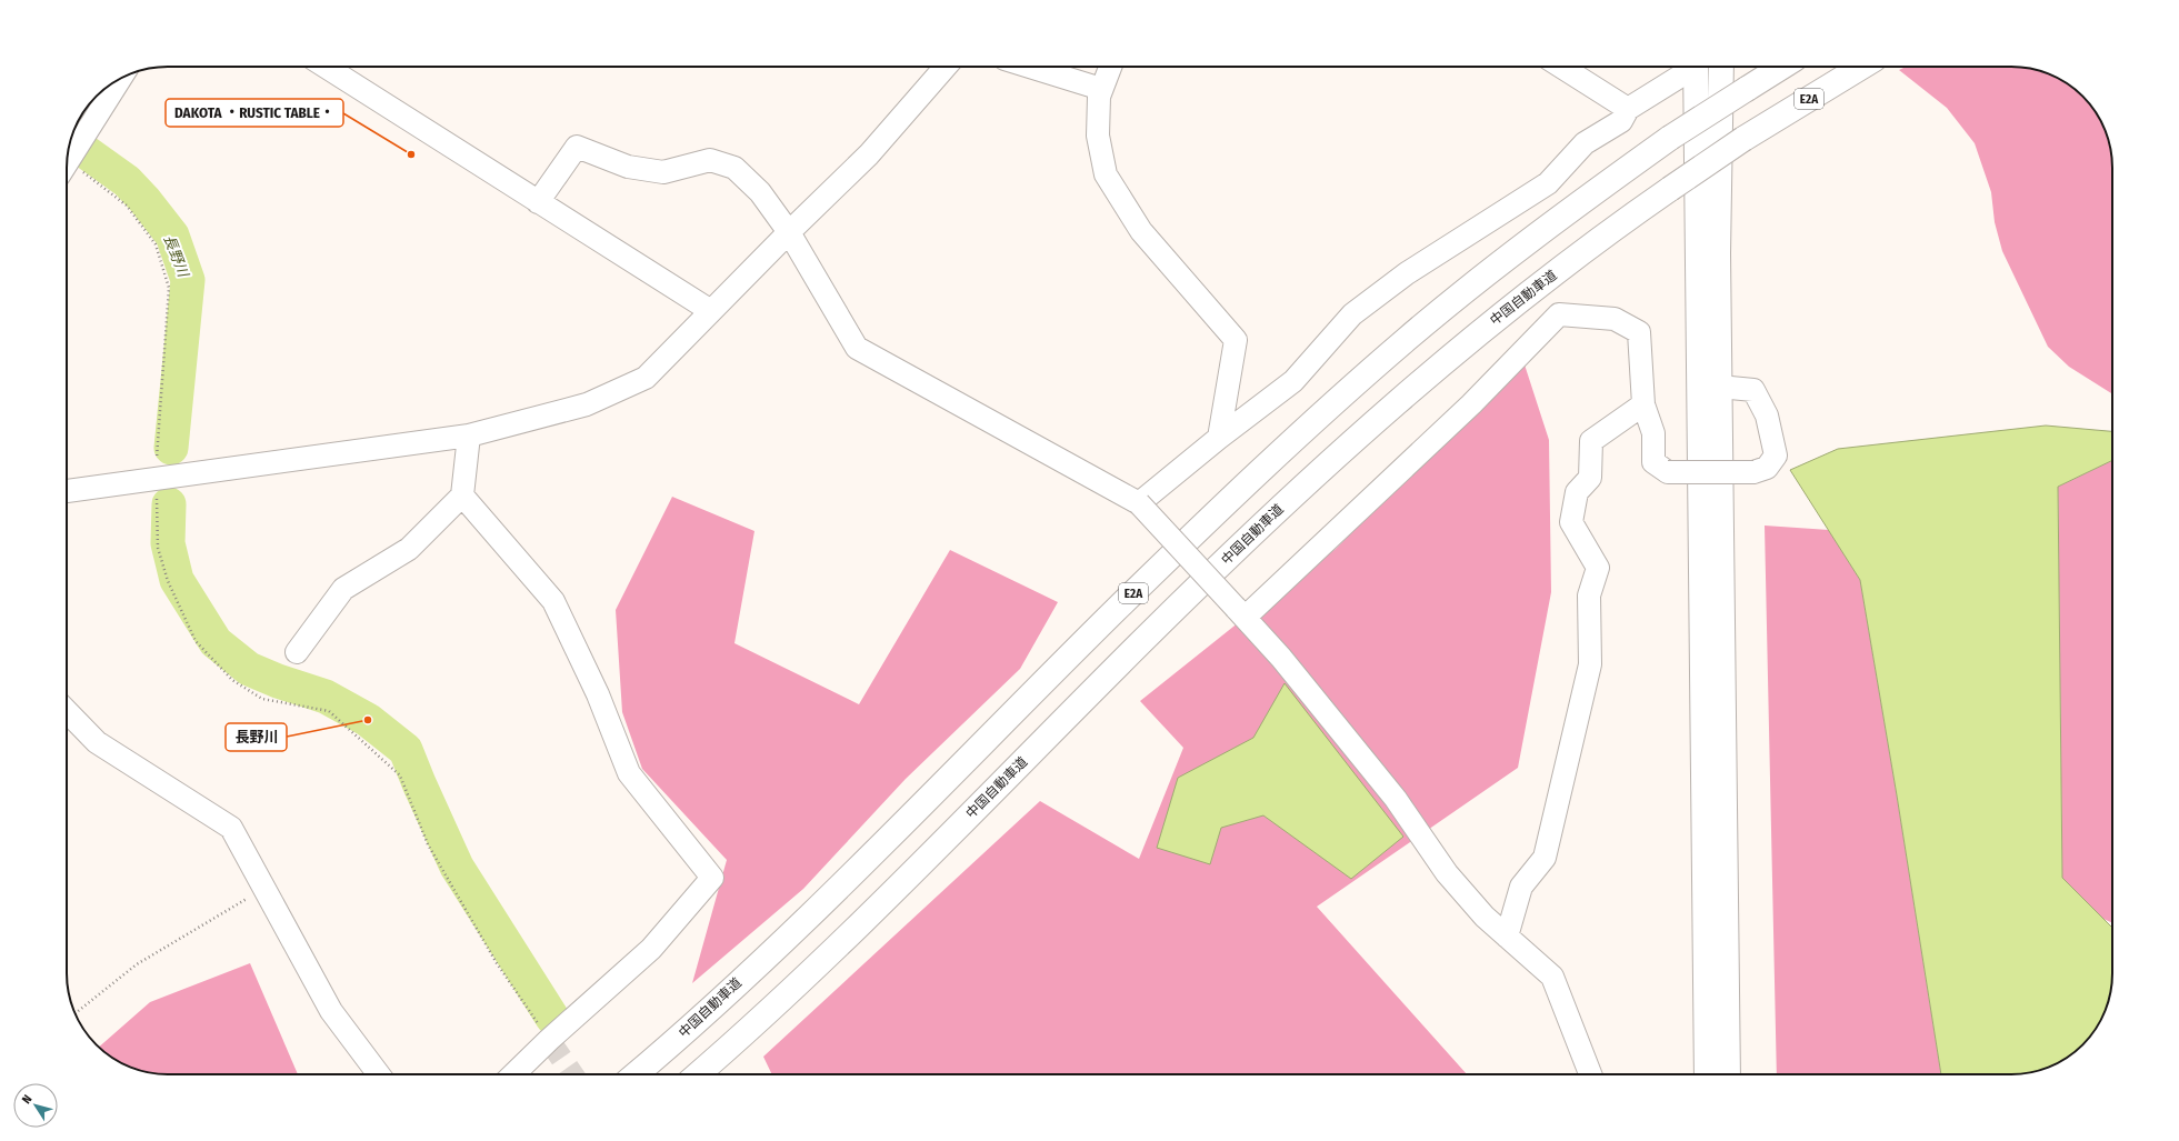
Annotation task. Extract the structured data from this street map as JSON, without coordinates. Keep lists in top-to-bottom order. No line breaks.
{"streets":{"main road":["E2A","中国自動車道"]},"water":["長野川"],"places":["DAKOTA ・RUSTIC TABLE・","長野川"],"north":"top left"}
